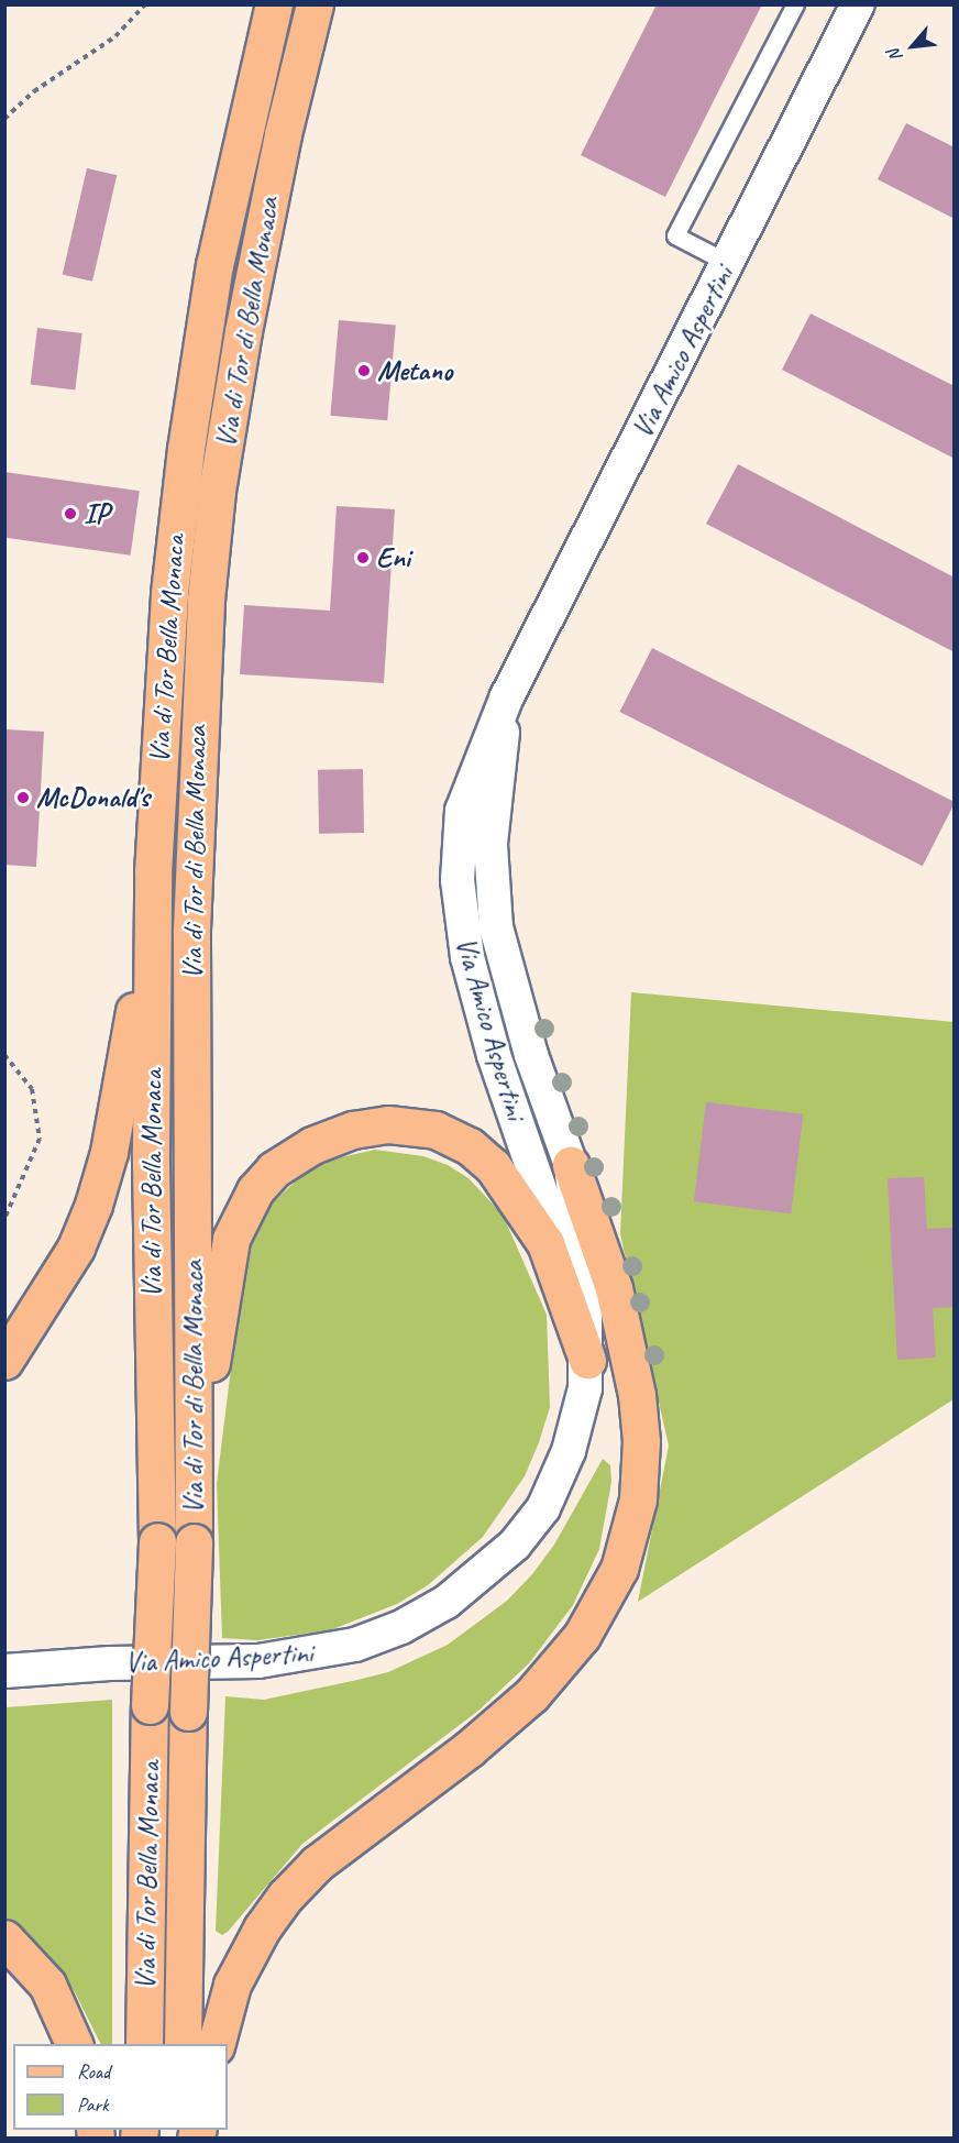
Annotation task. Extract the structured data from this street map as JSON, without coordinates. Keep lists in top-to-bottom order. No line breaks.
{"streets":{"main road":["Via di Tor di Bella Monaca","Via di Tor Bella Monaca"],"street":["Via Amico Aspertini"]},"crossings":[["Via di Tor di Bella Monaca","Via di Tor Bella Monaca"]],"places":["Metano","IP","Eni","McDonald's"],"legend":["Road","Park"],"north":"bottom left"}
